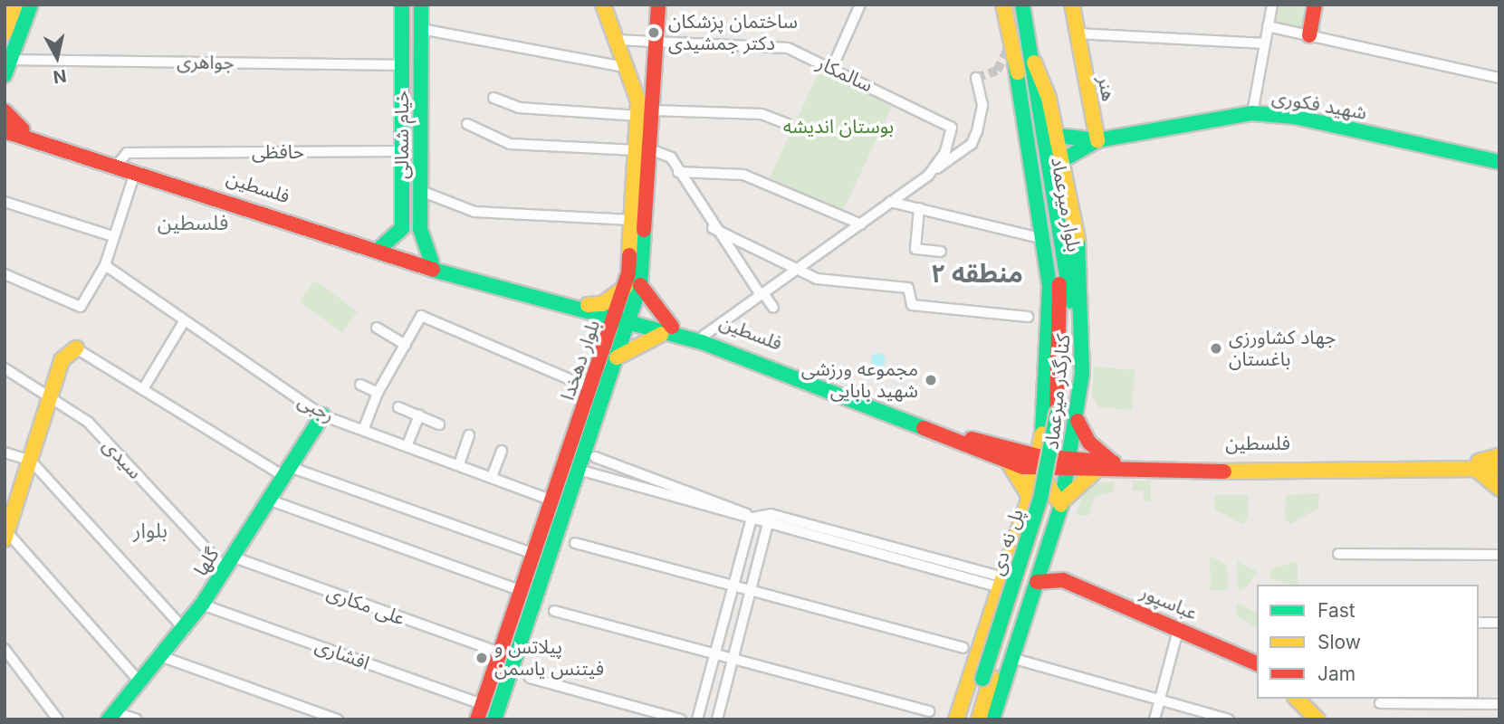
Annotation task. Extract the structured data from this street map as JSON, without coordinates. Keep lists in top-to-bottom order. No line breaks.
{"streets":{"main road":["هنر","شهید فکوری","خیام شمالی","فلسطین","بلوار میرعماد","بلوار دهخدا","کنارگذر میرعماد","پل نه دی","گلها","عباسپور"],"street":["جواهری","سالمکار","حافظی","رجبی","سیدی","علی مکاری","افشاری"]},"crossings":[["جواهری","خیام شمالی"],["سالمکار","بلوار دهخدا"],["هنر","شهید فکوری"],["شهید فکوری","کنارگذر میرعماد"],["خیام شمالی","حافظی"],["خیام شمالی","فلسطین"],["حافظی","فلسطین"],["فلسطین","بلوار دهخدا"],["فلسطین","کنارگذر میرعماد"],["بلوار میرعماد","کنارگذر میرعماد"],["بلوار میرعماد","پل نه دی"],["بلوار دهخدا","رجبی"],["بلوار دهخدا","علی مکاری"],["بلوار دهخدا","افشاری"],["کنارگذر میرعماد","پل نه دی"],["رجبی","گلها"],["سیدی","گلها"],["سیدی","علی مکاری"],["گلها","علی مکاری"],["گلها","افشاری"]],"districts":["فلسطین","منطقه ۲","بلوار"],"parks":["بوستان اندیشه"],"places":["ساختمان پزشکان دکتر جمشیدی","جهاد کشاورزی باغستان","مجموعه ورزشی شهید بابایی","پیلاتس و فیتنس یاسمن"],"legend":["Fast","Slow","Jam"],"north":"bottom"}
